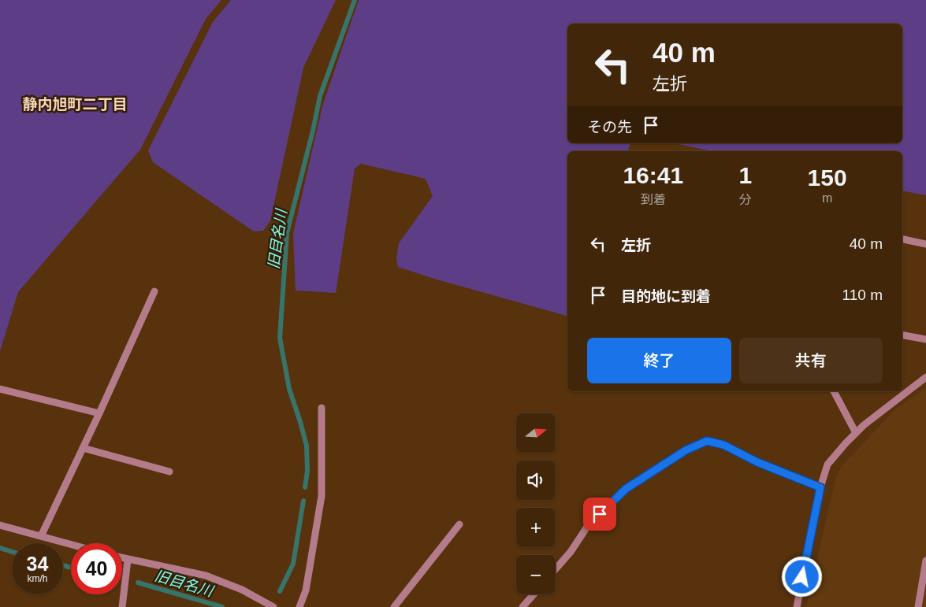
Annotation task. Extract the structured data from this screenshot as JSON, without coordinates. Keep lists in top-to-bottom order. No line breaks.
{"districts":["静内旭町二丁目"],"water":["旧目名川"],"north":"right","page":{"turn":["40 m","左折"],"then":"その先","eta":["16:41","到着","1","分","150","m"],"list":[{"name":"左折","value":"40 m"},{"name":"目的地に到着","value":"110 m"}],"buttons":["終了","共有"],"map_buttons":["+","−"],"speed":"34 km/h","limit":"40"}}
